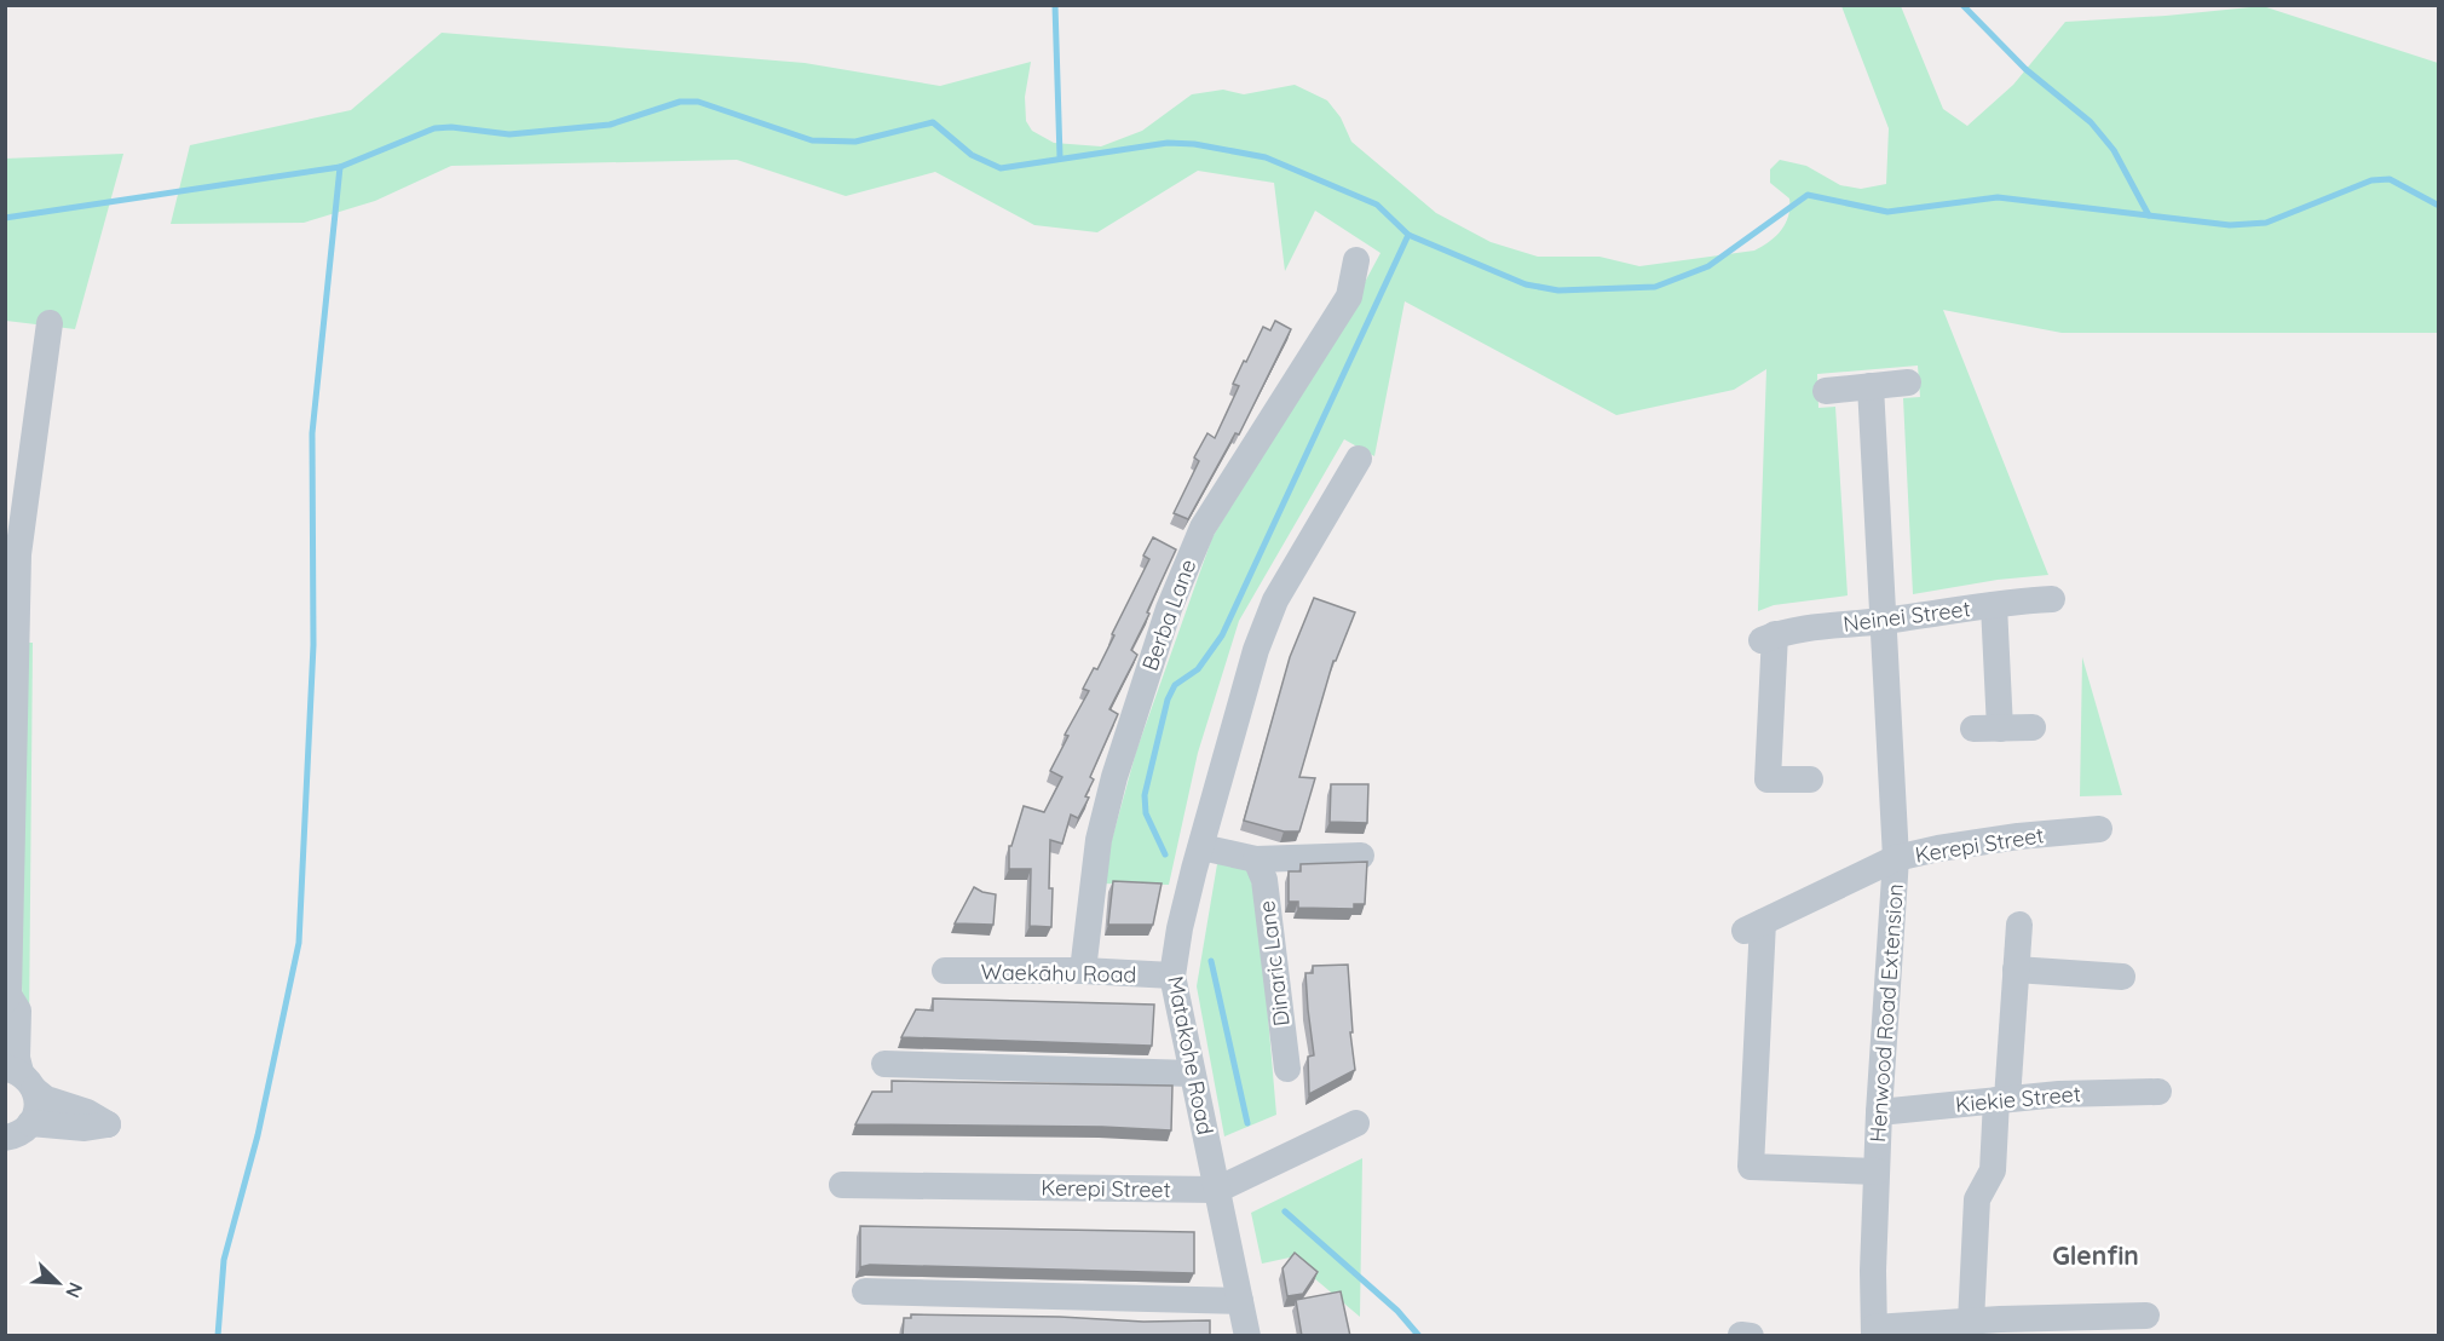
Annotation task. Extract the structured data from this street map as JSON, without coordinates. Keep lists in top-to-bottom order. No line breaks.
{"streets":{"street":["Berba Lane","Neinei Street","Kerepi Street","Dinaric Lane","Waekāhu Road","Henwood Road Extension","Matakohe Road","Kiekie Street"]},"crossings":[["Berba Lane","Waekāhu Road"],["Neinei Street","Henwood Road Extension"],["Kerepi Street","Henwood Road Extension"],["Kerepi Street","Matakohe Road"],["Waekāhu Road","Matakohe Road"],["Henwood Road Extension","Kiekie Street"]],"districts":["Glenfin"],"north":"bottom right"}
